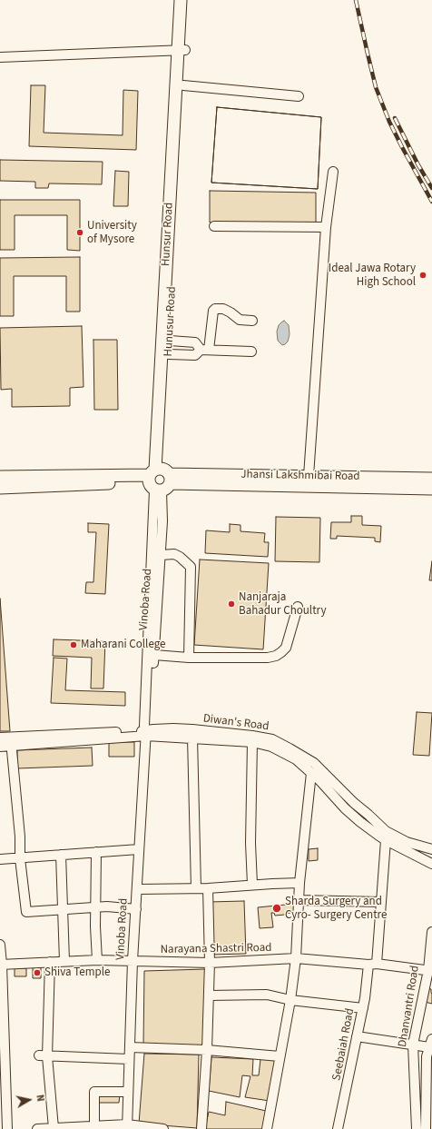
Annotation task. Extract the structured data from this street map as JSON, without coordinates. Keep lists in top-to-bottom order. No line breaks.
{"streets":{"main road":["Hunsur Road","Hunusur Road","Jhansi Lakshmibai Road"],"street":["Vinoba Road","Diwan's Road","Narayana Shastri Road","Dhanvantri Road","Seebaiah Road"]},"crossings":[["Hunsur Road","Hunusur Road"],["Hunsur Road","Jhansi Lakshmibai Road"],["Hunsur Road","Vinoba Road"],["Hunusur Road","Jhansi Lakshmibai Road"],["Hunusur Road","Vinoba Road"],["Jhansi Lakshmibai Road","Vinoba Road"],["Vinoba Road","Diwan's Road"],["Vinoba Road","Narayana Shastri Road"],["Narayana Shastri Road","Dhanvantri Road"],["Narayana Shastri Road","Seebaiah Road"]],"places":["University of Mysore","Ideal Jawa Rotary High School","Nanjaraja Bahadur Choultry","Maharani College","Sharda Surgery and Cyro- Surgery Centre","Shiva Temple"],"north":"right"}
